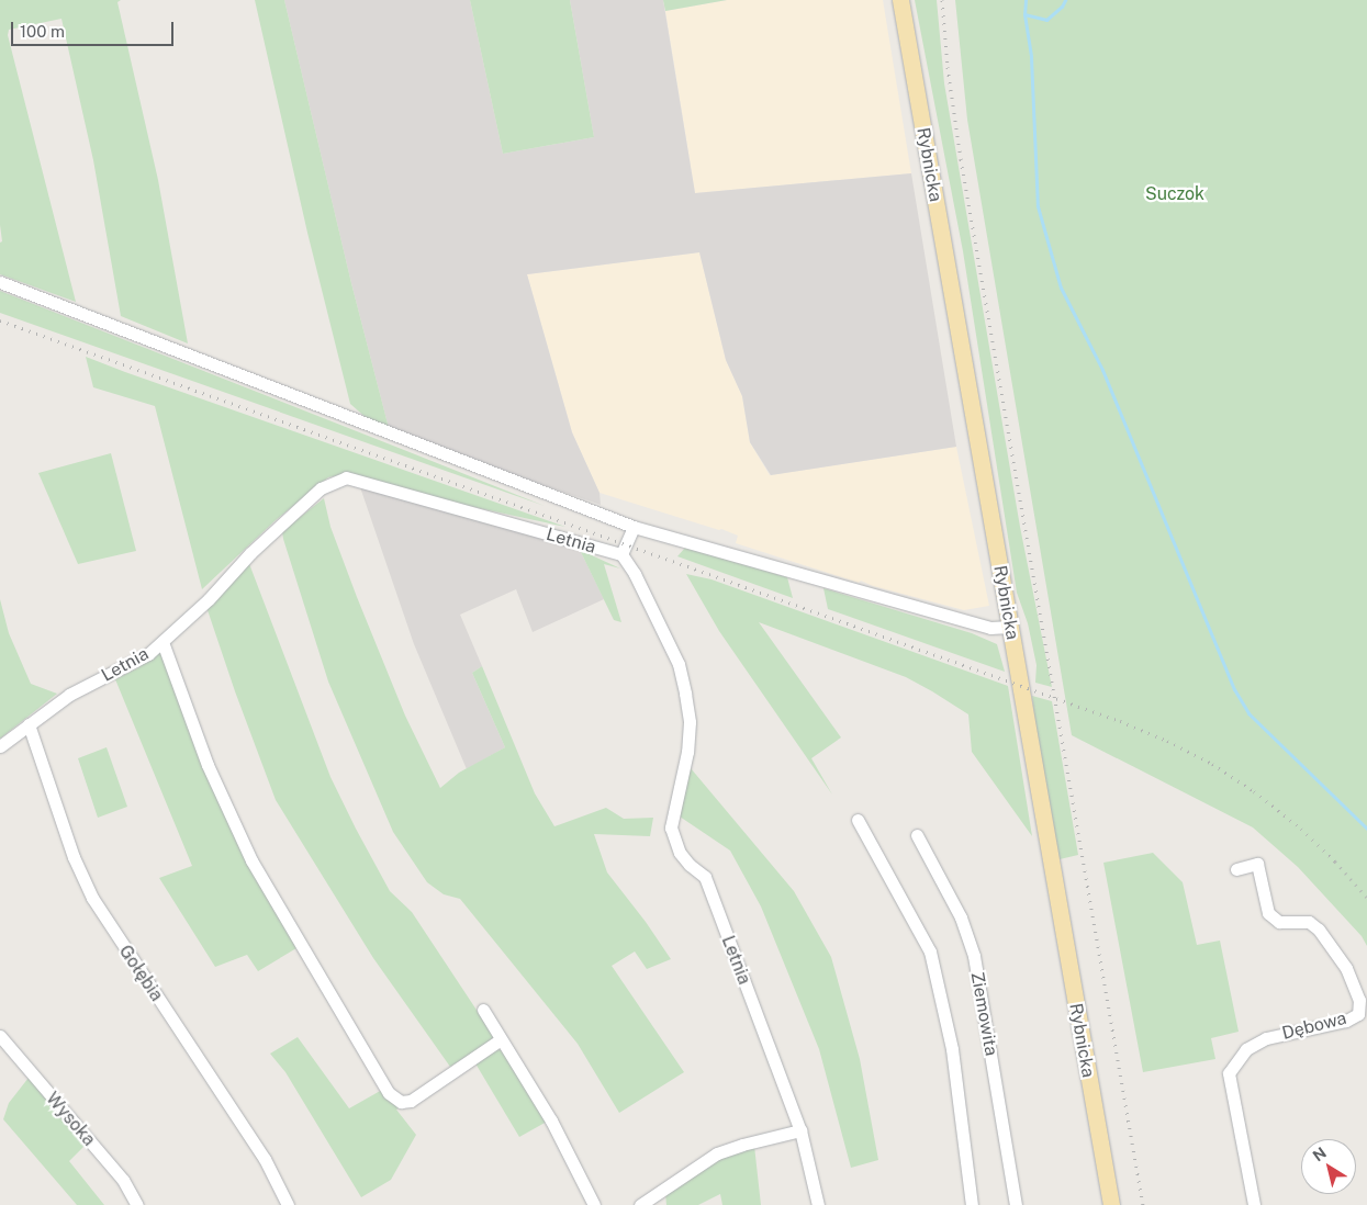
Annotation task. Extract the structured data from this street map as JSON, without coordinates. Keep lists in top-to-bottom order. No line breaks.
{"streets":{"main road":["Rybnicka"],"street":["Letnia","Gołębia","Ziemowita","Dębowa","Wysoka"]},"crossings":[["Rybnicka","Letnia"],["Letnia","Gołębia"]],"parks":["Suczok"],"scale_bar":"100 m","north":"top left"}
